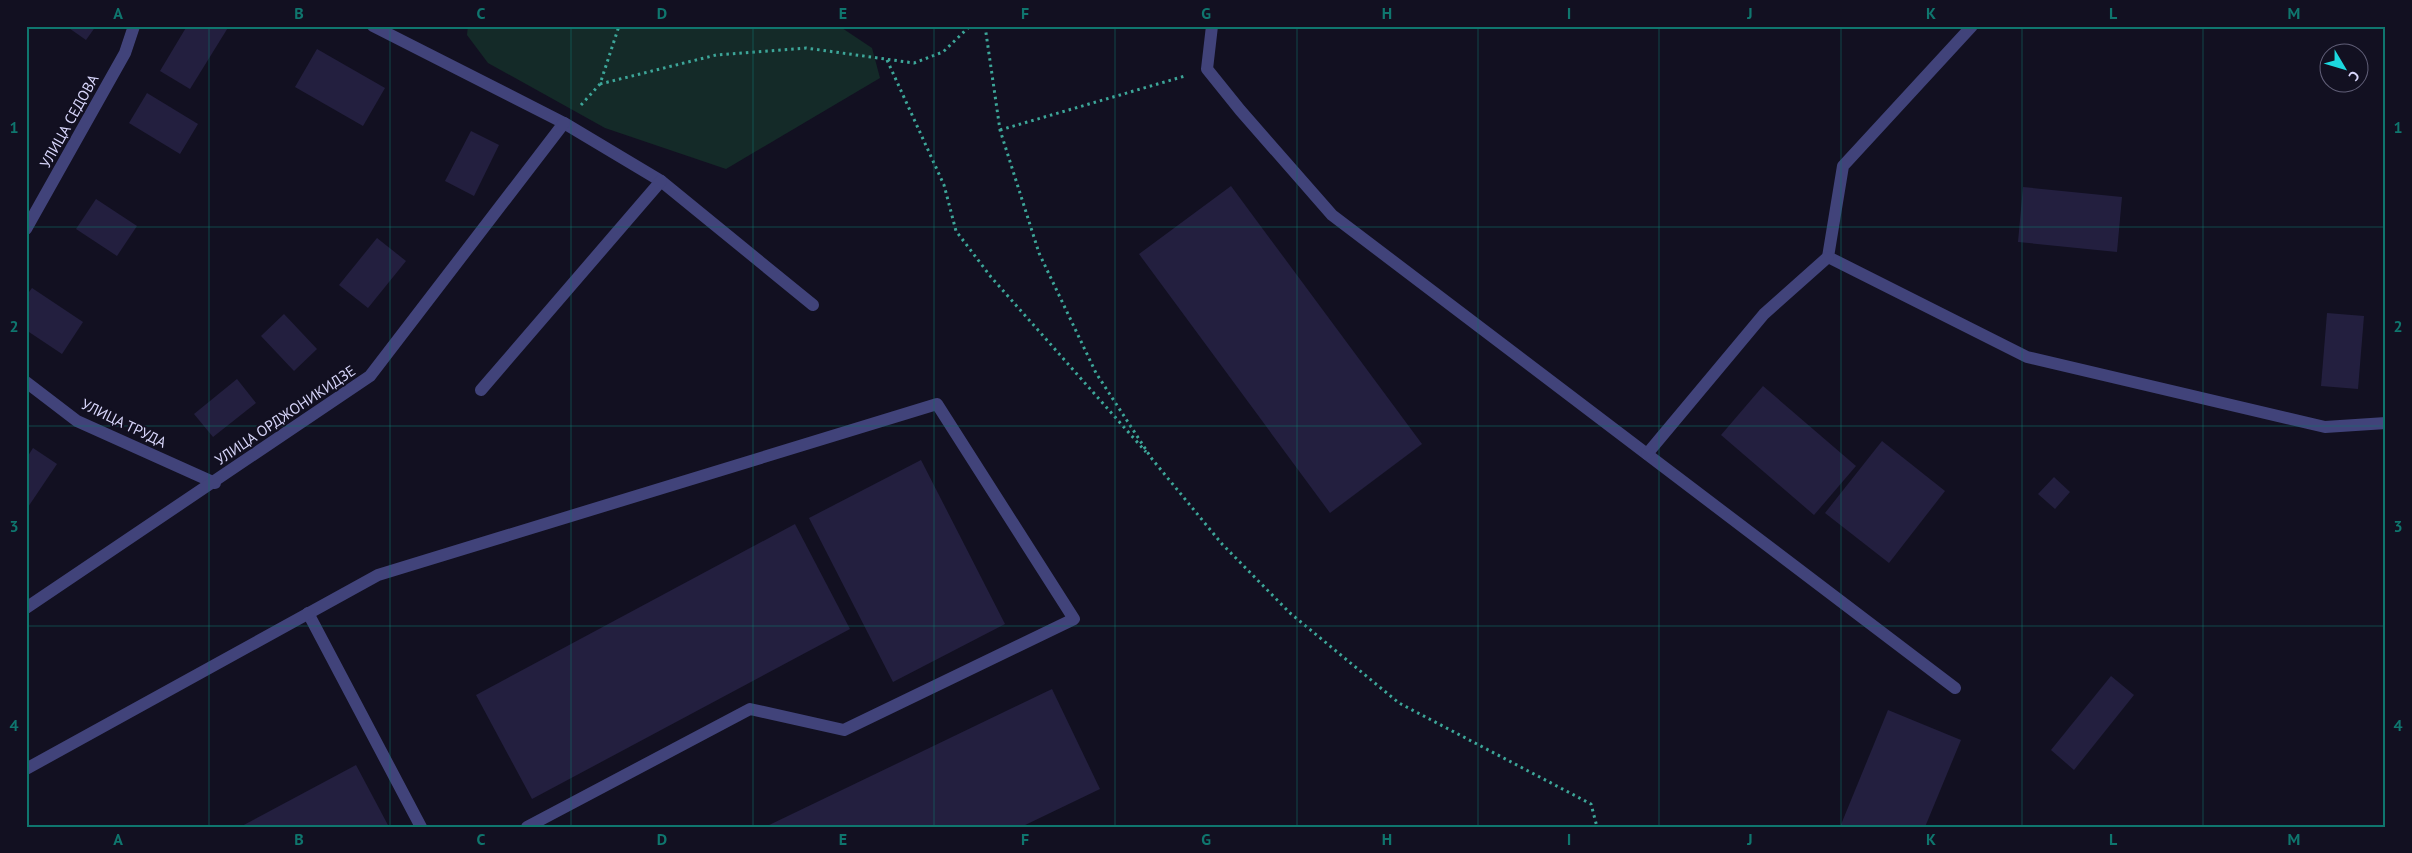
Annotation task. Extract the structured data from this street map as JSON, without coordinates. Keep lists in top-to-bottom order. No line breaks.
{"streets":{"street":["УЛИЦА СЕДОВА","УЛИЦА ОРДЖОНИКИДЗЕ","УЛИЦА ТРУДА"]},"crossings":[["УЛИЦА ОРДЖОНИКИДЗЕ","УЛИЦА ТРУДА"]],"north":"bottom right","grid":{"columns":["A","B","C","D","E","F","G","H","I","J","K","L","M"],"rows":["1","2","3","4"]}}
